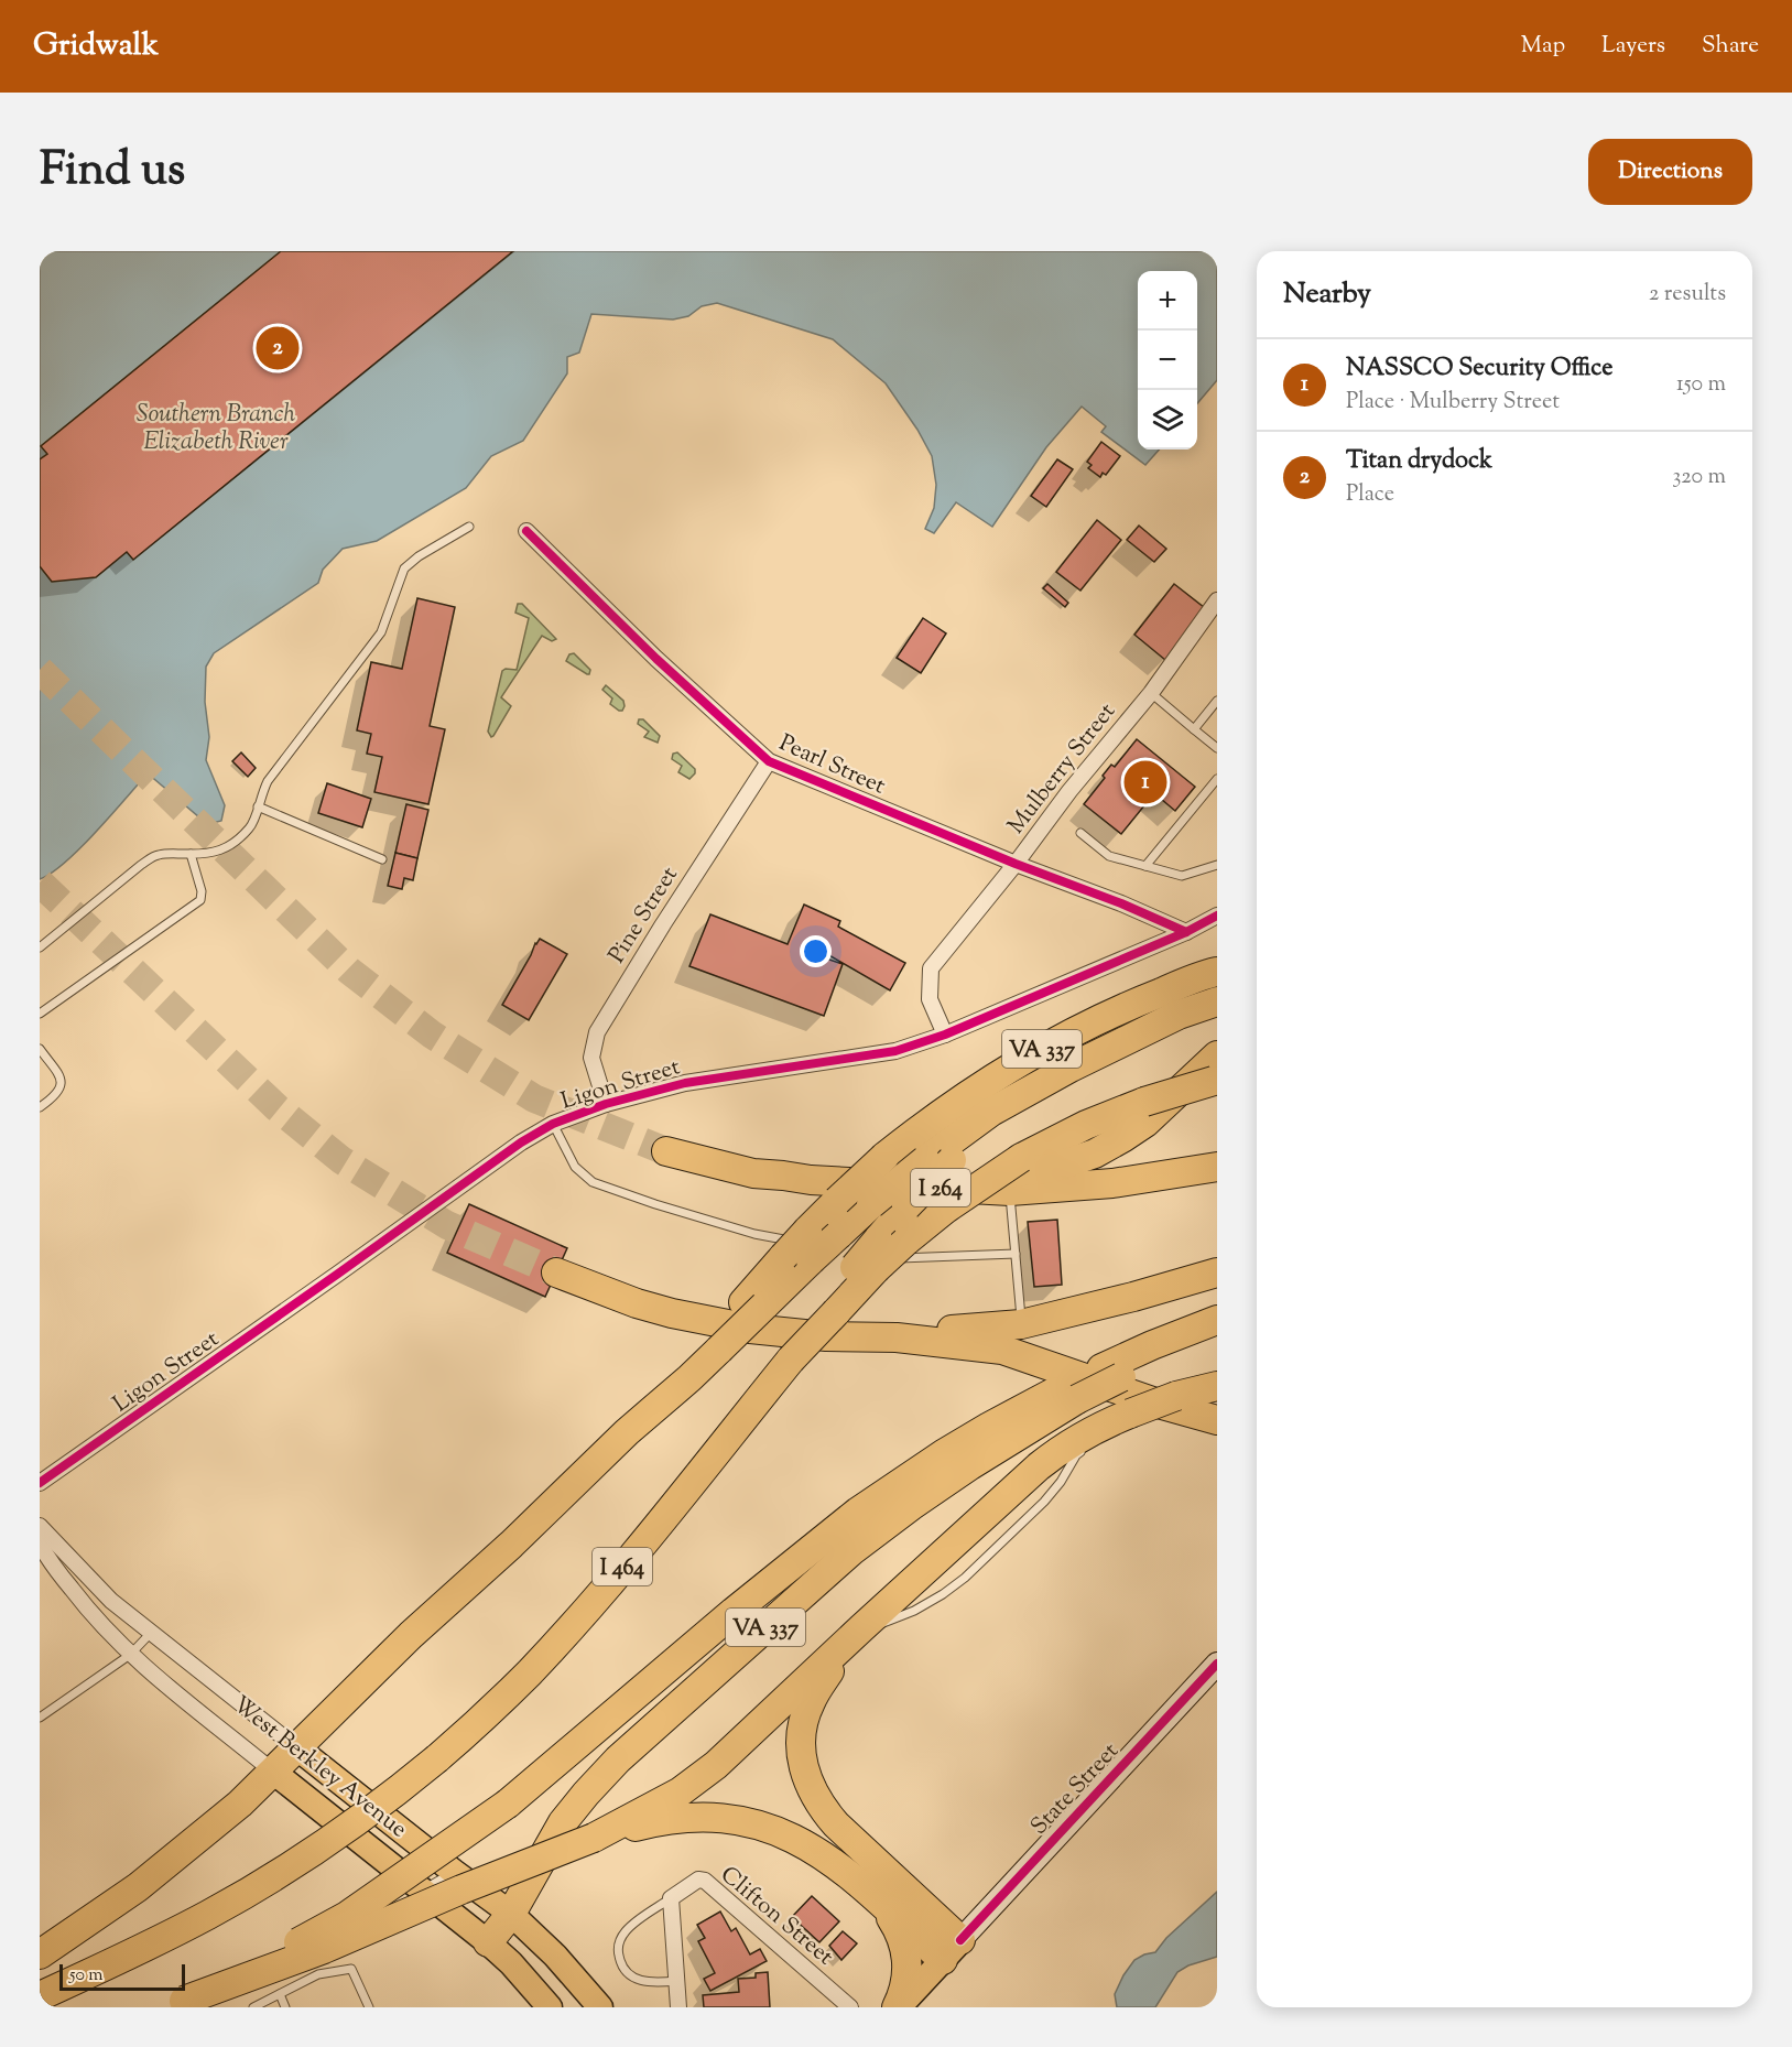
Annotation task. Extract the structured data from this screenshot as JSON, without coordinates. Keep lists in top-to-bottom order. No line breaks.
{"streets":{"highway":["VA 337","I 264","I 464"],"main road":["West Berkley Avenue","State Street"],"street":["Pearl Street","Mulberry Street","Pine Street","Ligon Street","Clifton Street"]},"crossings":[["Pearl Street","Mulberry Street"],["Pearl Street","Pine Street"],["Pearl Street","Ligon Street"],["Mulberry Street","Ligon Street"],["Pine Street","Ligon Street"],["VA 337","I 464"],["VA 337","West Berkley Avenue"]],"water":["Southern Branch Elizabeth River"],"scale_bar":"50 m","page":{"header":"Gridwalk","nav":["Map","Layers","Share"],"title":"Find us","buttons":"Directions","heading":["Nearby","2 results"],"map_buttons":["+","−"],"pins":["2","1"],"list":[{"mark":"1","name":"NASSCO Security Office","note":"Place · Mulberry Street","value":"150 m"},{"mark":"2","name":"Titan drydock","note":"Place","value":"320 m"}],"scale":"50 m"}}
